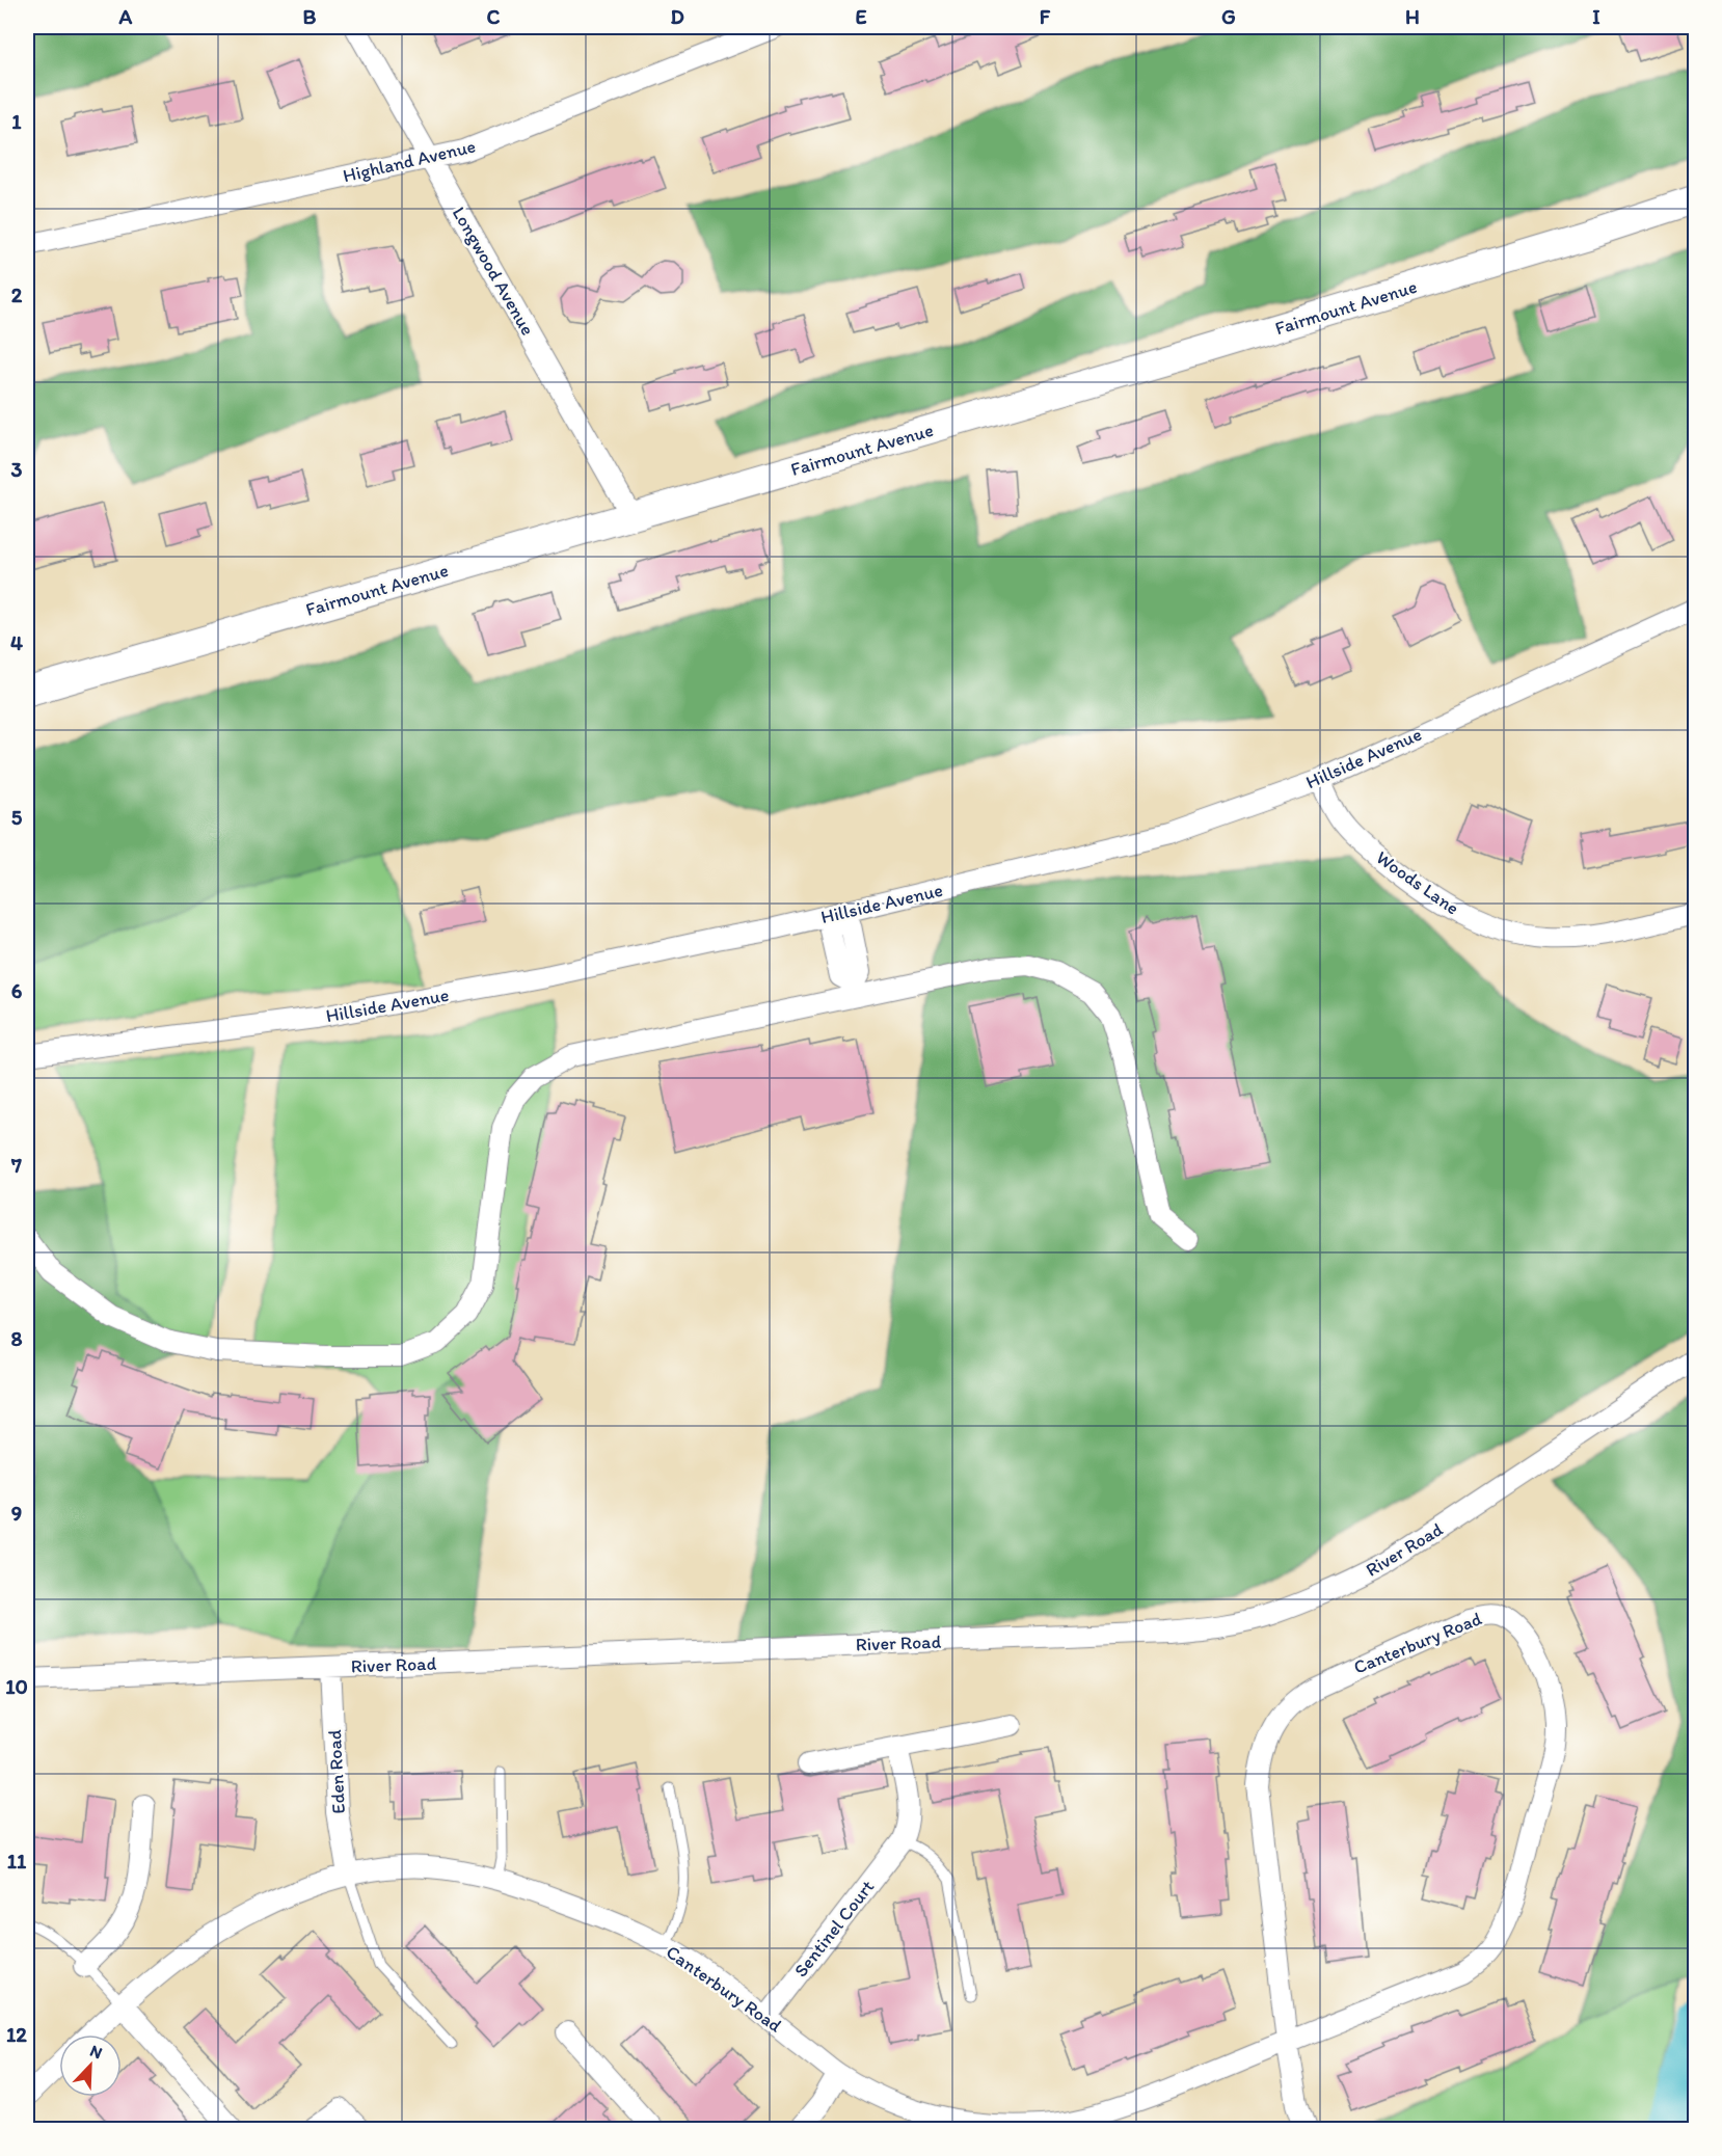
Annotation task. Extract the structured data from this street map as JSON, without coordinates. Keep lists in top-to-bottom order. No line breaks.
{"streets":{"main road":["Fairmount Avenue"],"street":["Highland Avenue","Longwood Avenue","Hillside Avenue","Woods Lane","River Road","Canterbury Road","Eden Road","Sentinel Court"]},"crossings":[["Highland Avenue","Longwood Avenue"],["Longwood Avenue","Fairmount Avenue"],["Hillside Avenue","Woods Lane"],["River Road","Eden Road"],["Canterbury Road","Eden Road"],["Canterbury Road","Sentinel Court"]],"north":"top right","grid":{"columns":["A","B","C","D","E","F","G","H","I"],"rows":["1","2","3","4","5","6","7","8","9","10","11","12"]}}
